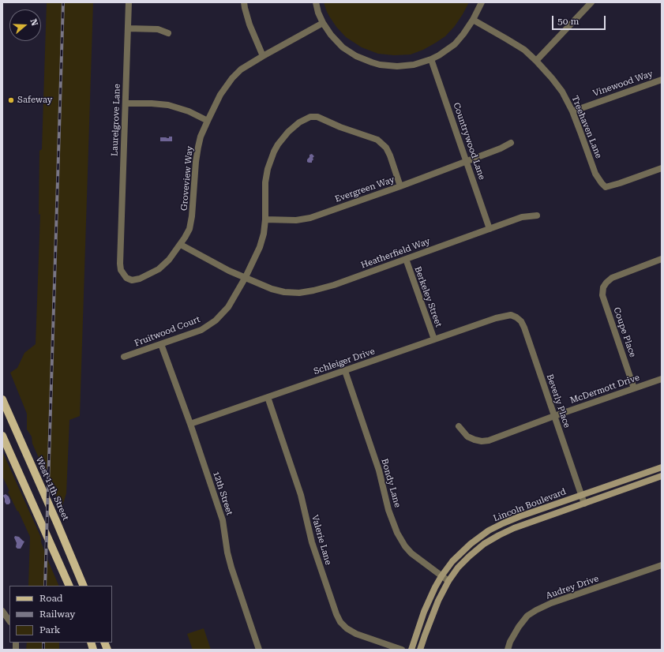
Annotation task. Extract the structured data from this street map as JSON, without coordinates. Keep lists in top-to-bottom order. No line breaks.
{"streets":{"main road":["West 11th Street"],"street":["Vinewood Way","Laurelgrove Lane","Treehaven Lane","Countrywood Lane","Groveview Way","Evergreen Way","Heatherfield Way","Berkeley Street","Fruitwood Court","Coupe Place","Schleiger Drive","McDermott Drive","Beverly Place","Bondy Lane","12th Street","Lincoln Boulevard","Valerie Lane","Audrey Drive"]},"crossings":[["Vinewood Way","Treehaven Lane"],["Laurelgrove Lane","Groveview Way"],["Countrywood Lane","Evergreen Way"],["Countrywood Lane","Heatherfield Way"],["Groveview Way","Heatherfield Way"],["Evergreen Way","Fruitwood Court"],["Heatherfield Way","Berkeley Street"],["Heatherfield Way","Fruitwood Court"],["Berkeley Street","Schleiger Drive"],["Fruitwood Court","12th Street"],["Coupe Place","McDermott Drive"],["Schleiger Drive","Beverly Place"],["Schleiger Drive","Bondy Lane"],["Schleiger Drive","12th Street"],["Schleiger Drive","Valerie Lane"],["McDermott Drive","Beverly Place"],["Beverly Place","Lincoln Boulevard"],["Bondy Lane","Lincoln Boulevard"]],"places":["Safeway"],"legend":["Road","Railway","Park"],"scale_bar":"50 m","north":"right"}
